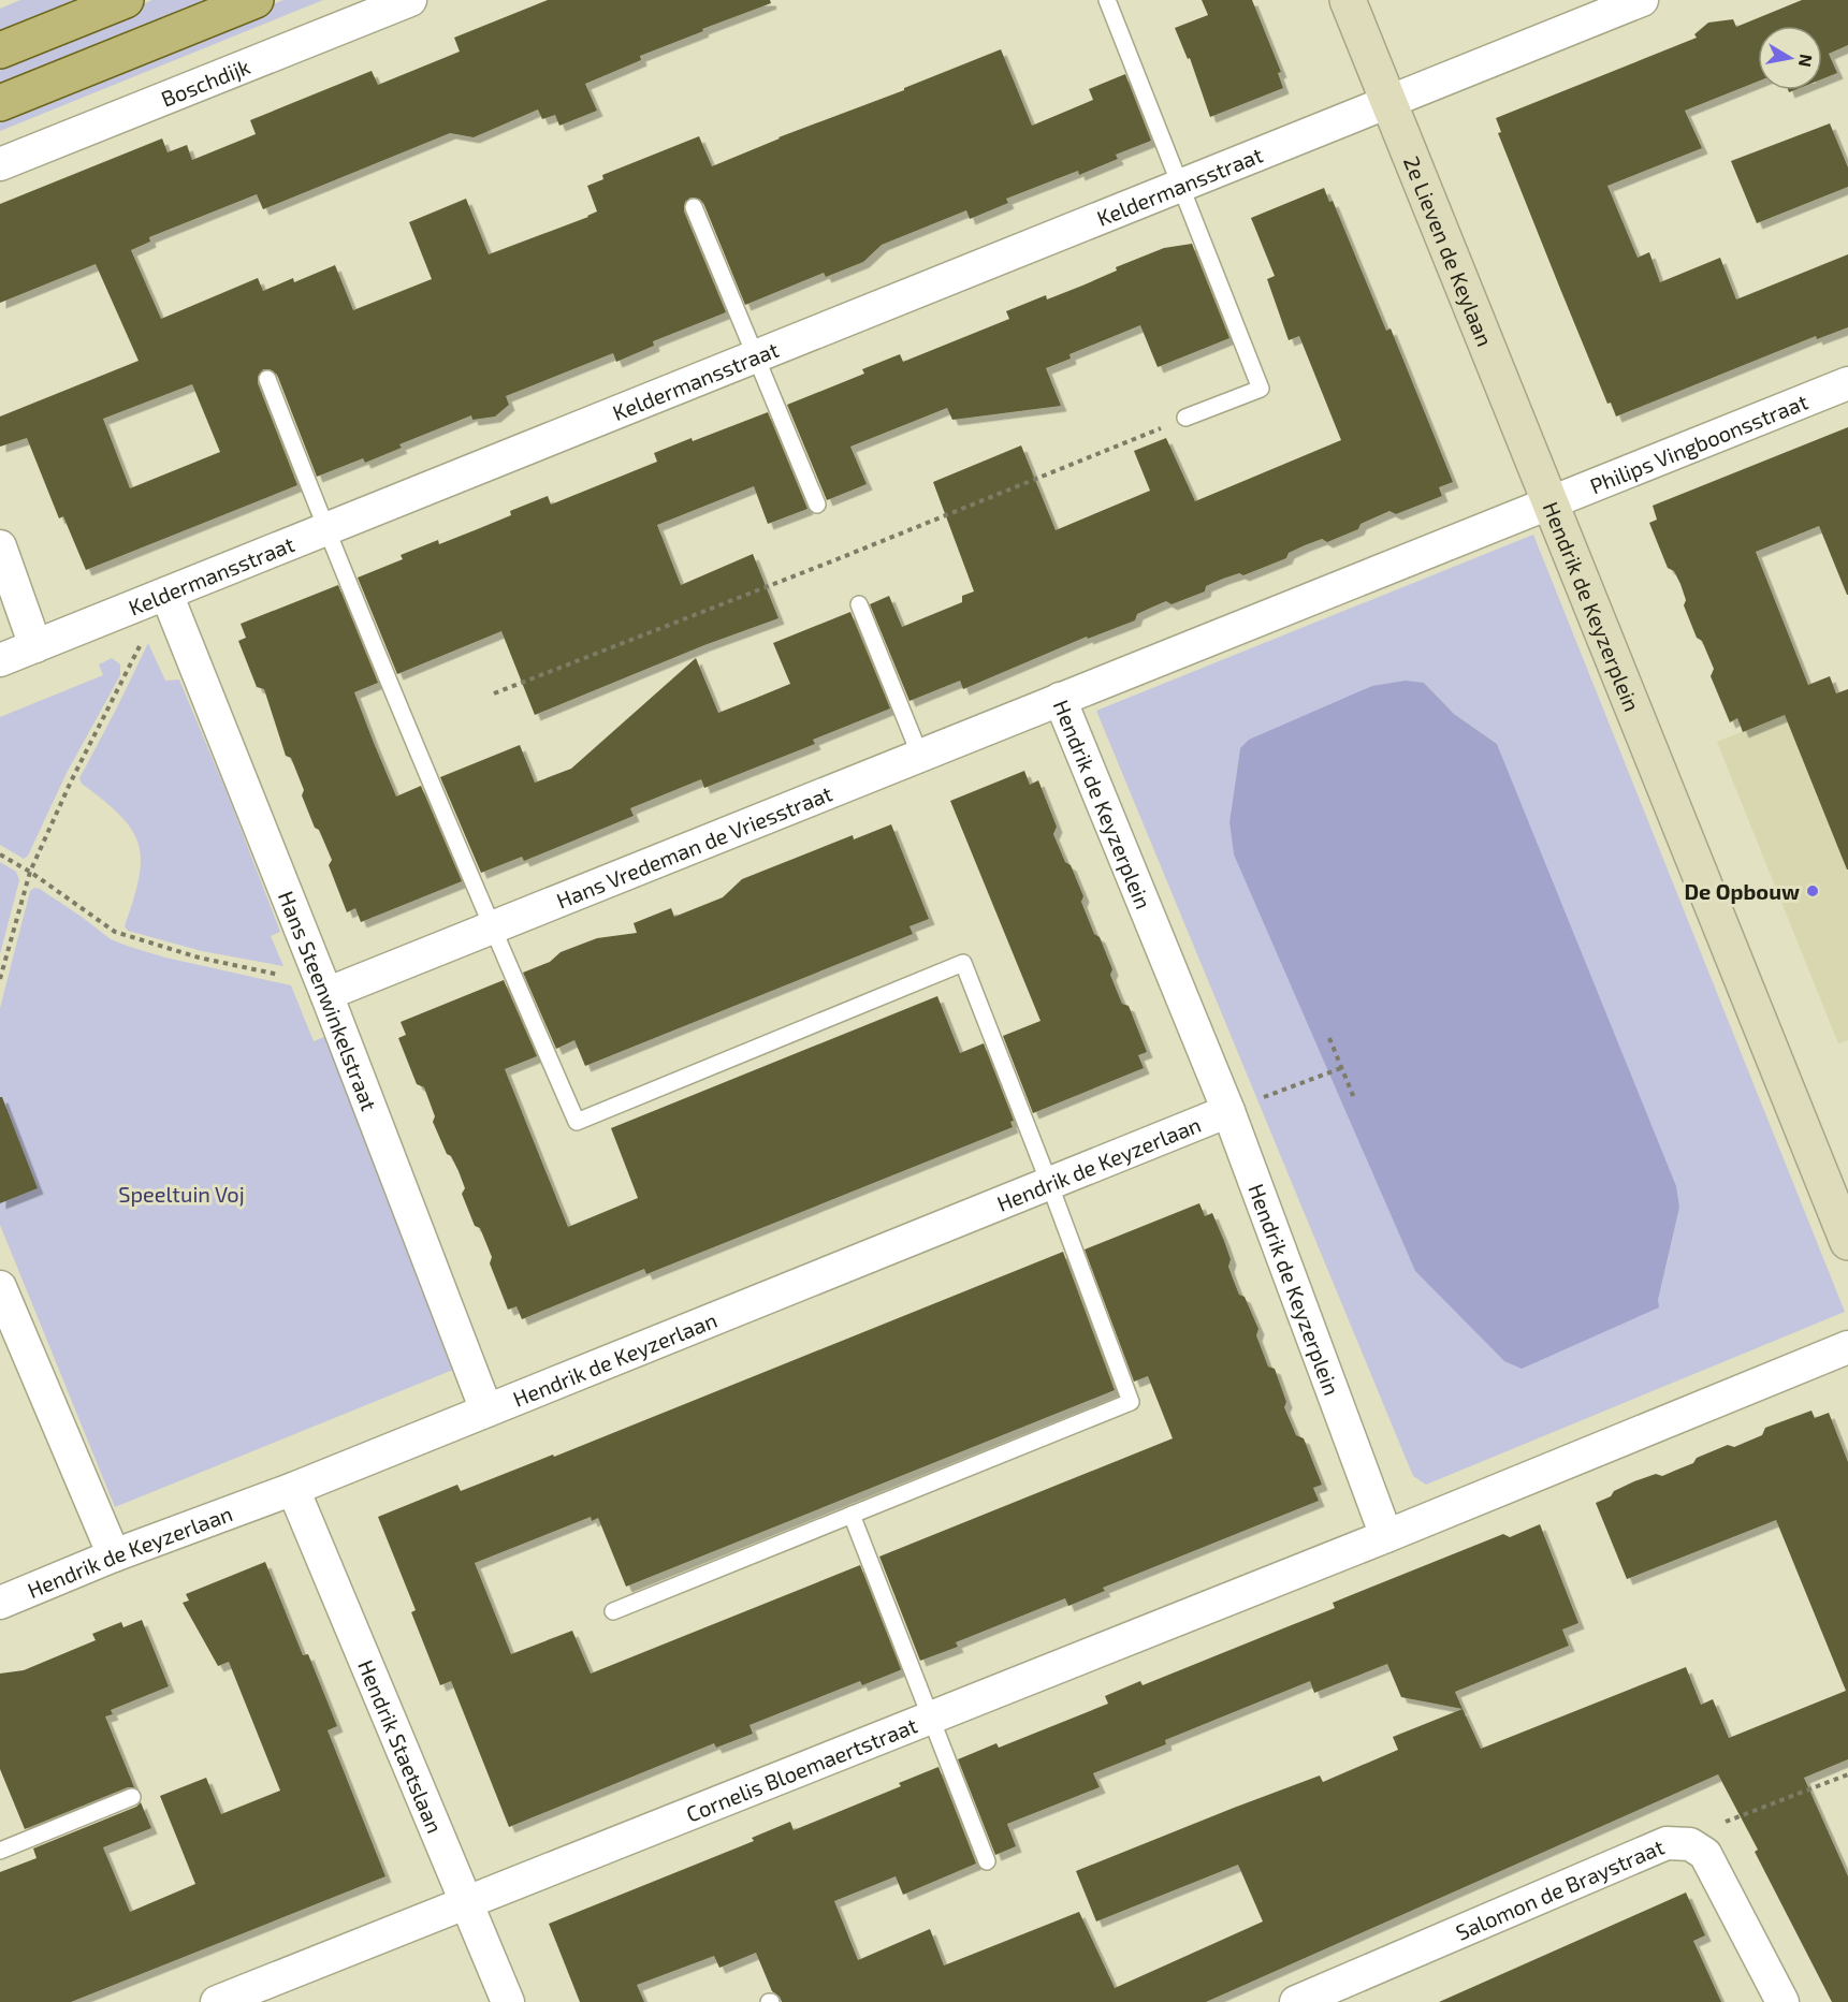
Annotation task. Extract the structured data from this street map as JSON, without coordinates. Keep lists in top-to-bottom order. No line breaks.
{"streets":{"main road":["2e Lieven de Keylaan","Hendrik de Keyzerplein"],"street":["Boschdijk","Keldermansstraat","Philips Vingboonsstraat","Hans Vredeman de Vriesstraat","Hans Steenwinkelstraat","Hendrik de Keyzerlaan","Hendrik Staetslaan","Cornelis Bloemaertstraat","Salomon de Braystraat"]},"crossings":[["Keldermansstraat","2e Lieven de Keylaan"],["Keldermansstraat","Hans Steenwinkelstraat"],["2e Lieven de Keylaan","Philips Vingboonsstraat"],["2e Lieven de Keylaan","Hendrik de Keyzerplein"],["Philips Vingboonsstraat","Hendrik de Keyzerplein"],["Hendrik de Keyzerplein","Hans Vredeman de Vriesstraat"],["Hendrik de Keyzerplein","Hendrik de Keyzerlaan"],["Hendrik de Keyzerplein","Cornelis Bloemaertstraat"],["Hans Vredeman de Vriesstraat","Hans Steenwinkelstraat"],["Hans Steenwinkelstraat","Hendrik de Keyzerlaan"],["Hendrik de Keyzerlaan","Hendrik Staetslaan"],["Hendrik Staetslaan","Cornelis Bloemaertstraat"]],"parks":["Speeltuin Voj"],"places":["De Opbouw"],"north":"right"}
